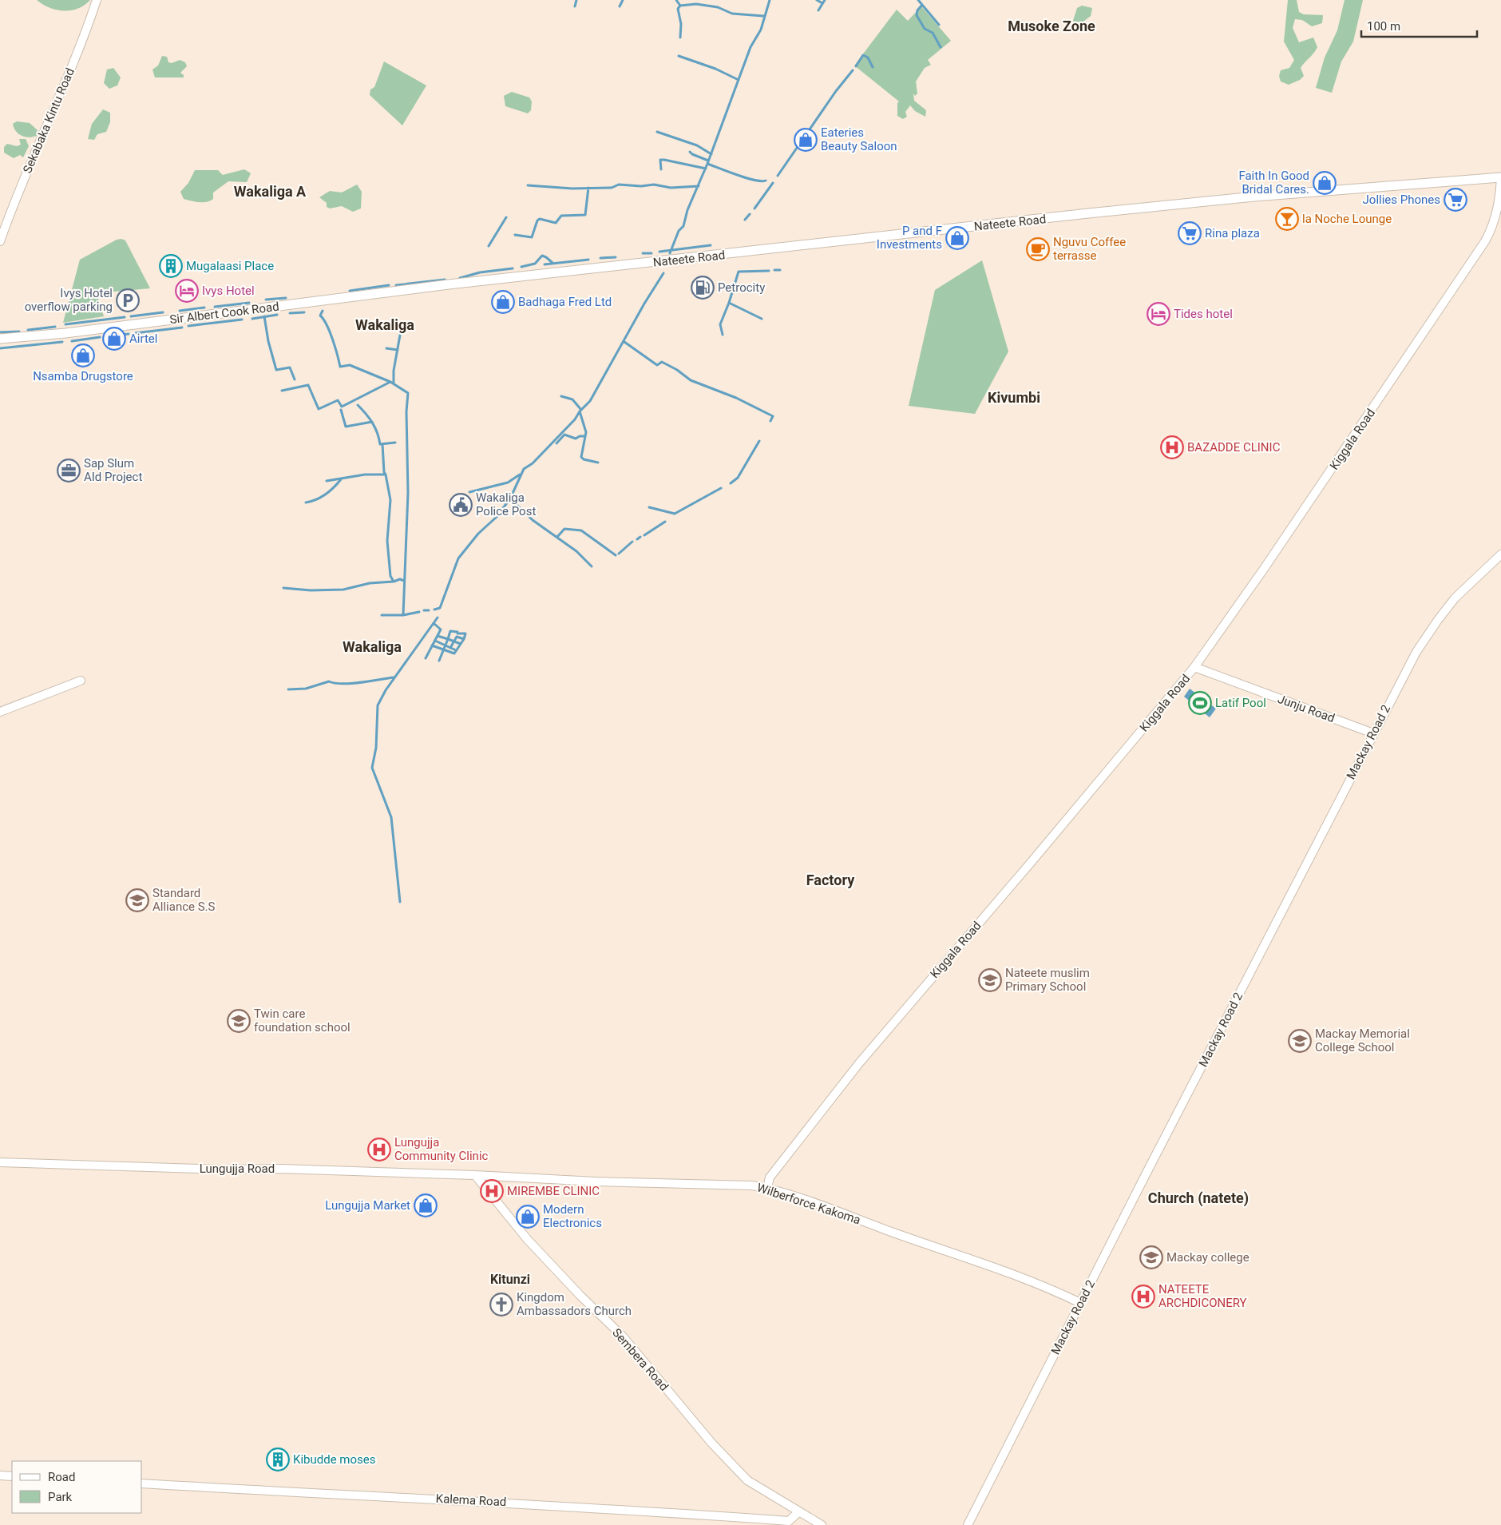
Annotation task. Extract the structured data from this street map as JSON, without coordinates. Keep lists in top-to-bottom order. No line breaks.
{"streets":{"main road":["Nateete Road","Sir Albert Cook Road"],"street":["Sekabaka Kintu Road","Kiggala Road","Junju Road","Mackay Road 2","Lungujja Road","Wilberforce Kakoma","Sembera Road","Kalema Road"]},"crossings":[["Nateete Road","Sir Albert Cook Road"],["Nateete Road","Kiggala Road"],["Kiggala Road","Junju Road"],["Kiggala Road","Wilberforce Kakoma"],["Junju Road","Mackay Road 2"],["Mackay Road 2","Wilberforce Kakoma"],["Lungujja Road","Wilberforce Kakoma"],["Lungujja Road","Sembera Road"],["Wilberforce Kakoma","Sembera Road"],["Sembera Road","Kalema Road"]],"districts":["Musoke Zone","Wakaliga A","Wakaliga","Kivumbi","Wakaliga","Factory","Church (natete)","Kitunzi"],"places":{"shop":["Eateries Beauty Saloon","Faith In Good Bridal Cares.","P and F Investments","Badhaga Fred Ltd","Airtel","Nsamba Drugstore","Lungujja Market","Modern Electronics"],"supermarket":["Jollies Phones","Rina plaza"],"bar":["la Noche Lounge"],"cafe":["Nguvu Coffee terrasse"],"building":["Mugalaasi Place","Kibudde moses"],"fuel station":["Petrocity"],"hotel":["Ivys Hotel","Tides hotel"],"parking":["Ivys Hotel overflow parking"],"hospital":["BAZADDE CLINIC","Lungujja Community Clinic","MIREMBE CLINIC","NATEETE ARCHDICONERY"],"office":["Sap Slum AId Project"],"public building":["Wakaliga Police Post"],"sports":["Latif Pool"],"school or university":["Standard Alliance S.S","Nateete muslim Primary School","Twin care foundation school","Mackay Memorial College School","Mackay college"],"church":["Kingdom Ambassadors Church"]},"legend":["Road","Park"],"scale_bar":"100 m"}
